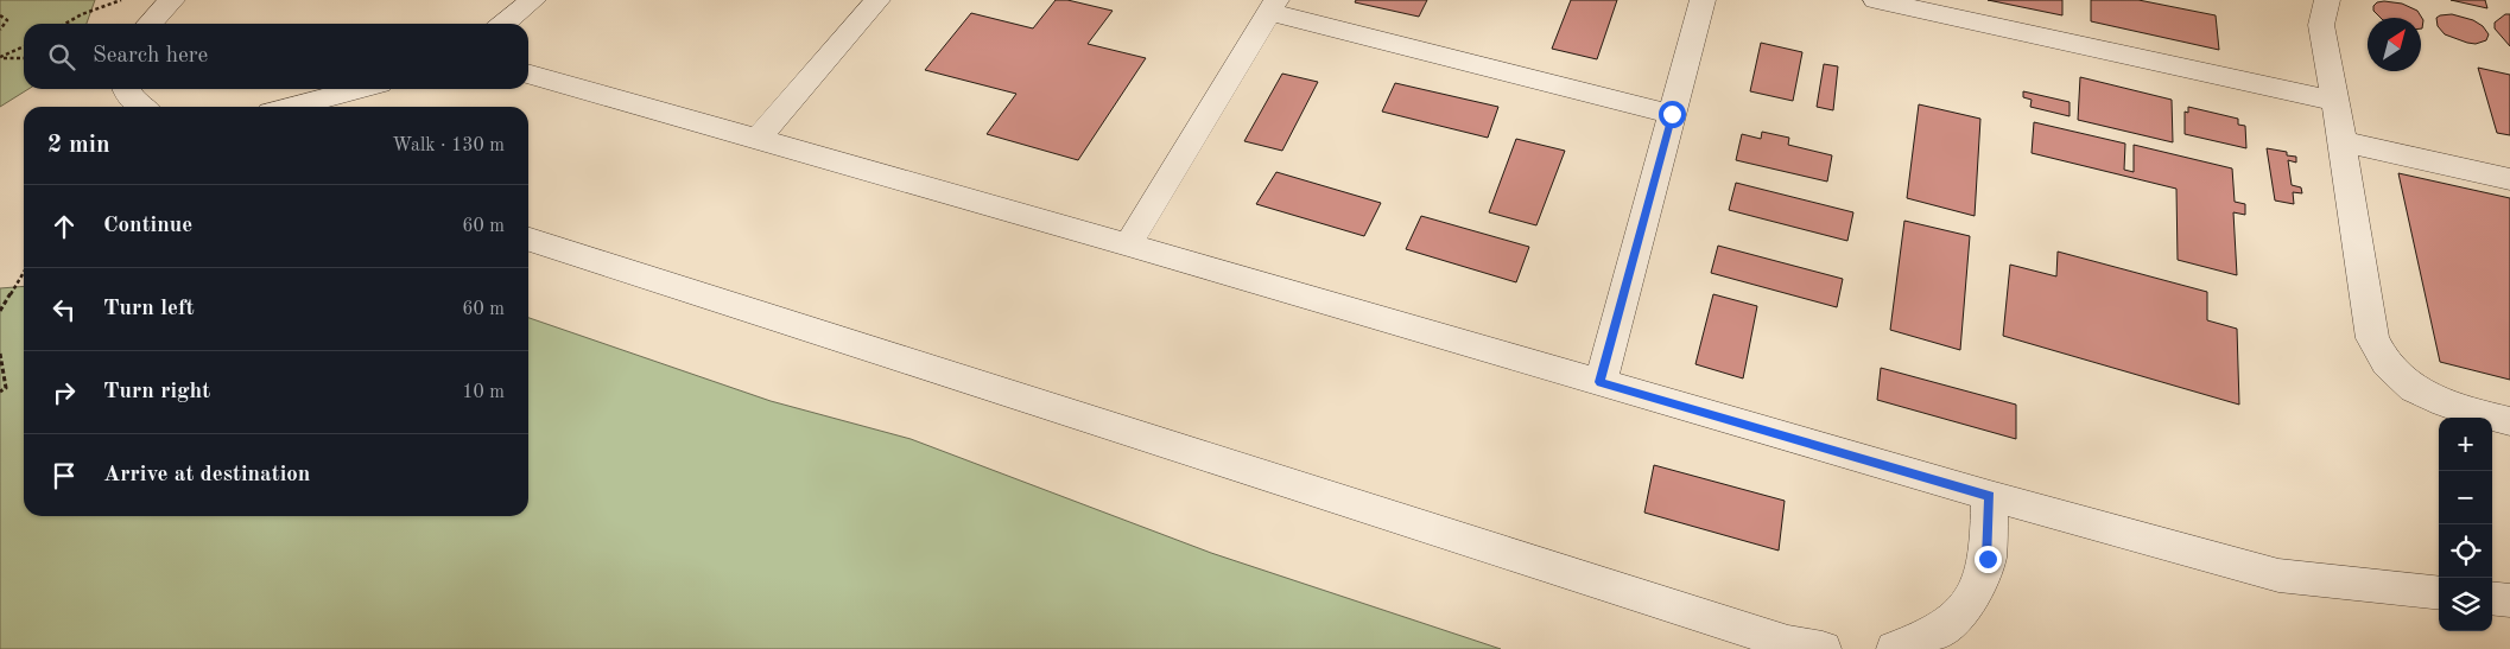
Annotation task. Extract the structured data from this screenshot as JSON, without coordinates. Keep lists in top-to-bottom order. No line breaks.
{"north":"top right","page":{"search":"Search here","heading":["2 min","Walk · 130 m"],"list":[["Continue","60 m"],["Turn left","60 m"],["Turn right","10 m"],"Arrive at destination"],"map_buttons":["+","−"]}}
